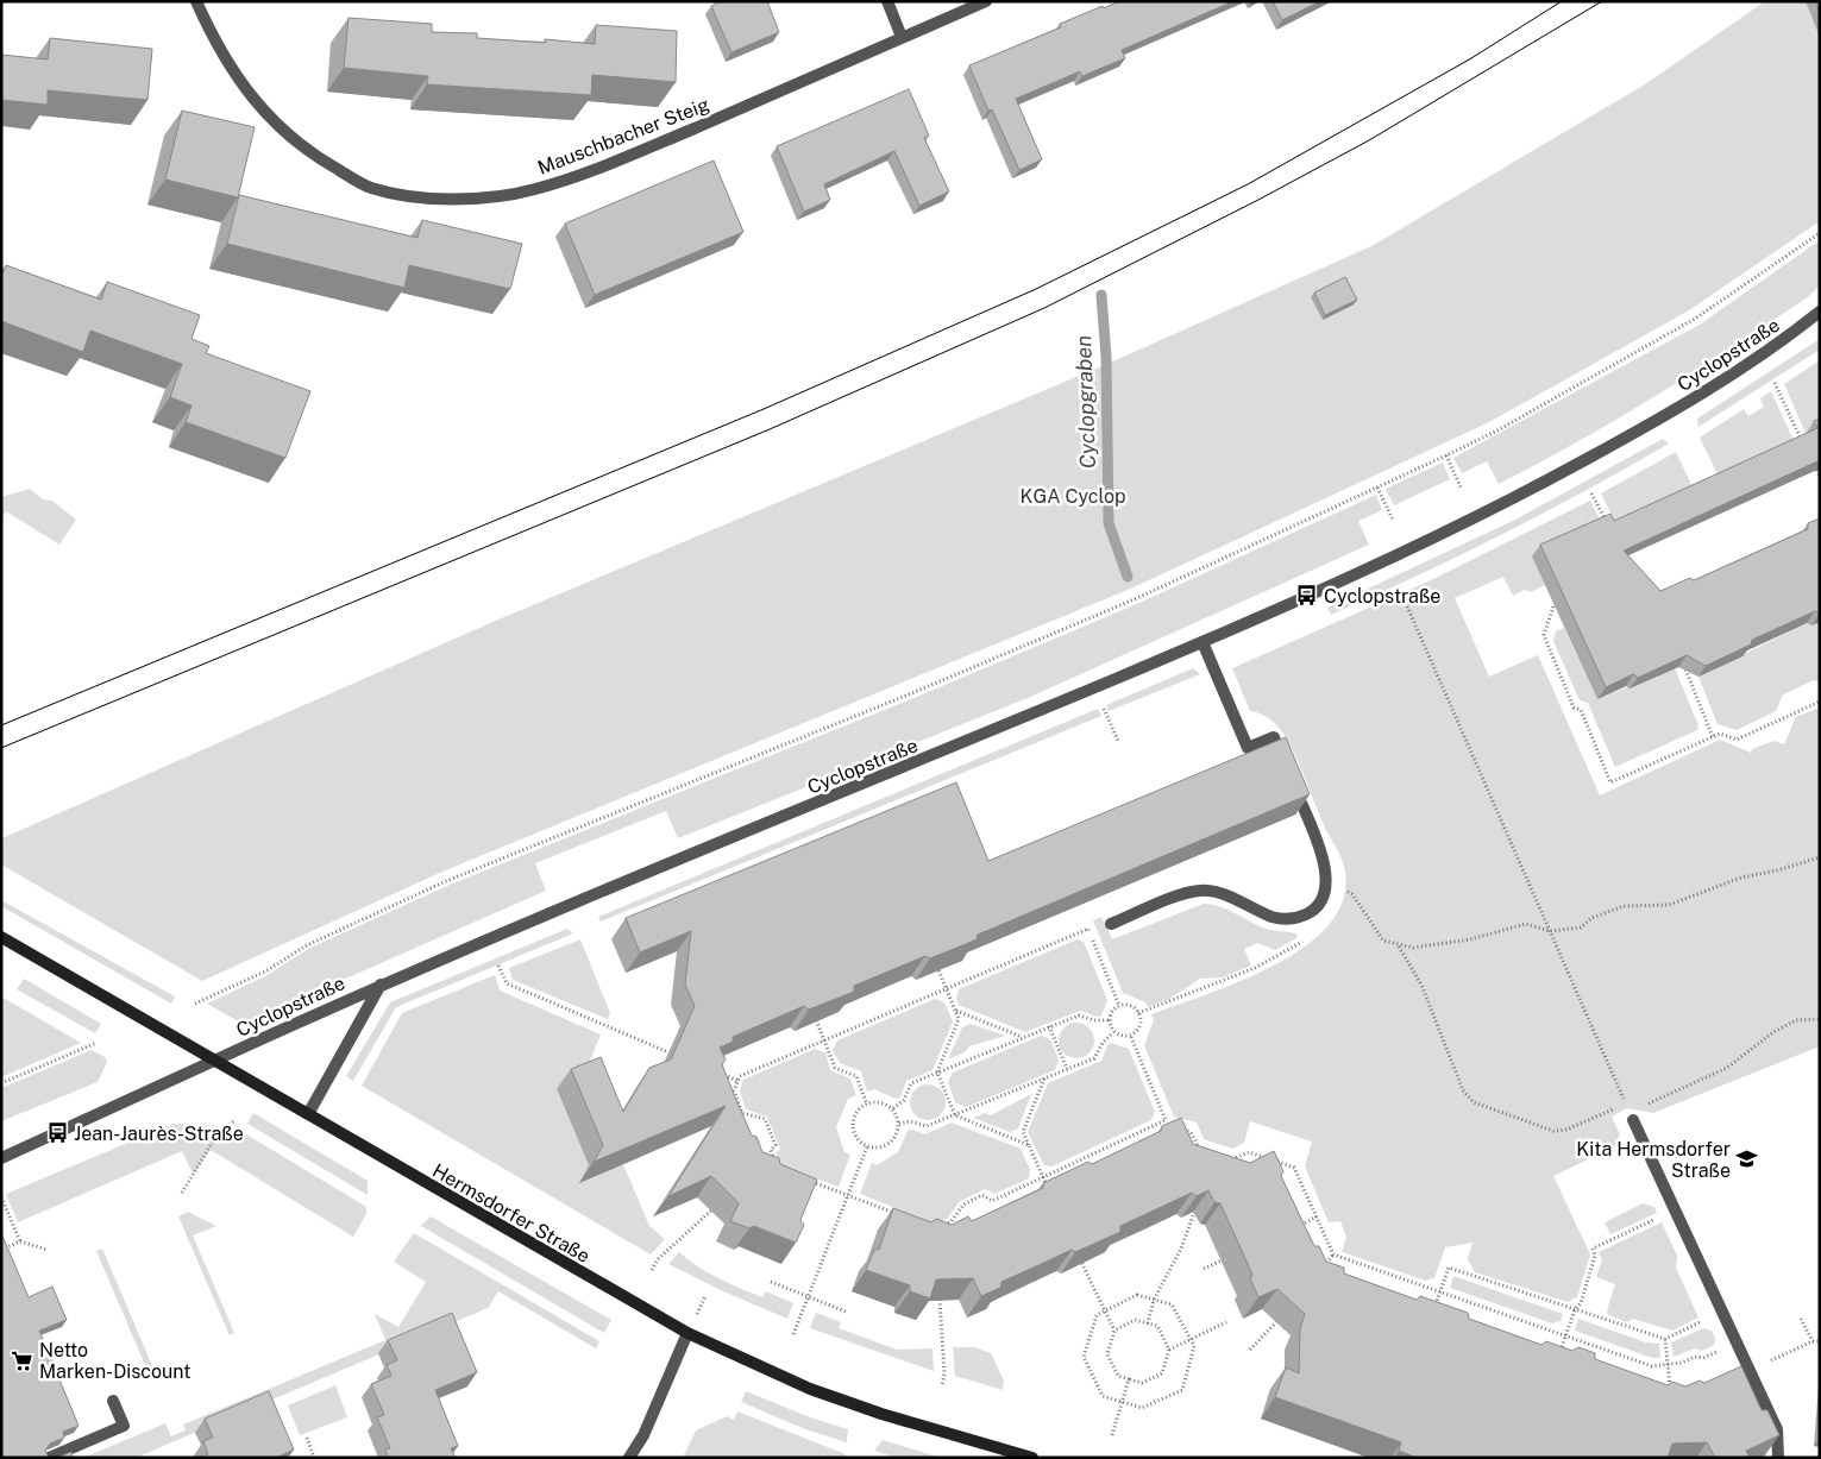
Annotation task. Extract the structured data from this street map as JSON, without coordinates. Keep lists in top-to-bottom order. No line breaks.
{"streets":{"main road":["Hermsdorfer Straße"],"street":["Mauschbacher Steig","Cyclopstraße"]},"crossings":[["Cyclopstraße","Hermsdorfer Straße"]],"water":["Cyclopgraben"],"parks":["KGA Cyclop"],"places":{"bus stop":["Cyclopstraße","Jean-Jaurès-Straße"],"school or university":["Kita Hermsdorfer Straße"],"supermarket":["Netto Marken-Discount"]}}
